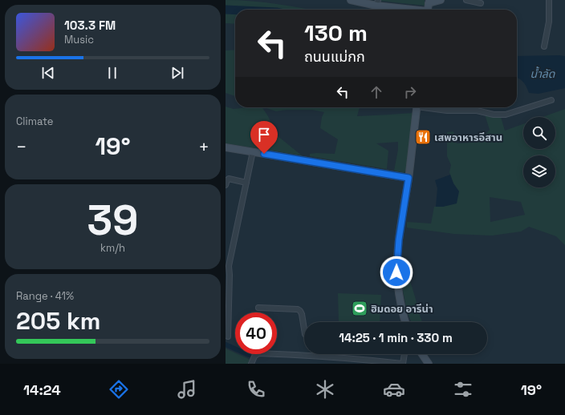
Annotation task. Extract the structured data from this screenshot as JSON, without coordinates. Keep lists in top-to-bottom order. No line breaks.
{"water":["น้ำลัด"],"places":{"restaurant":["เสพอาหารอีสาน"],"sports":["ฮิมดอย อารีน่า"]},"page":{"turn":["130 m","ถนนแม่กก"],"song":["103.3 FM","Music"],"tile":["Climate",["39","km/h"],["Range · 41%","205 km"]],"heat":["−","19°","+"],"limit":"40","trip":"14:25 · 1 min · 330 m","tabs":["14:24","19°"]}}
